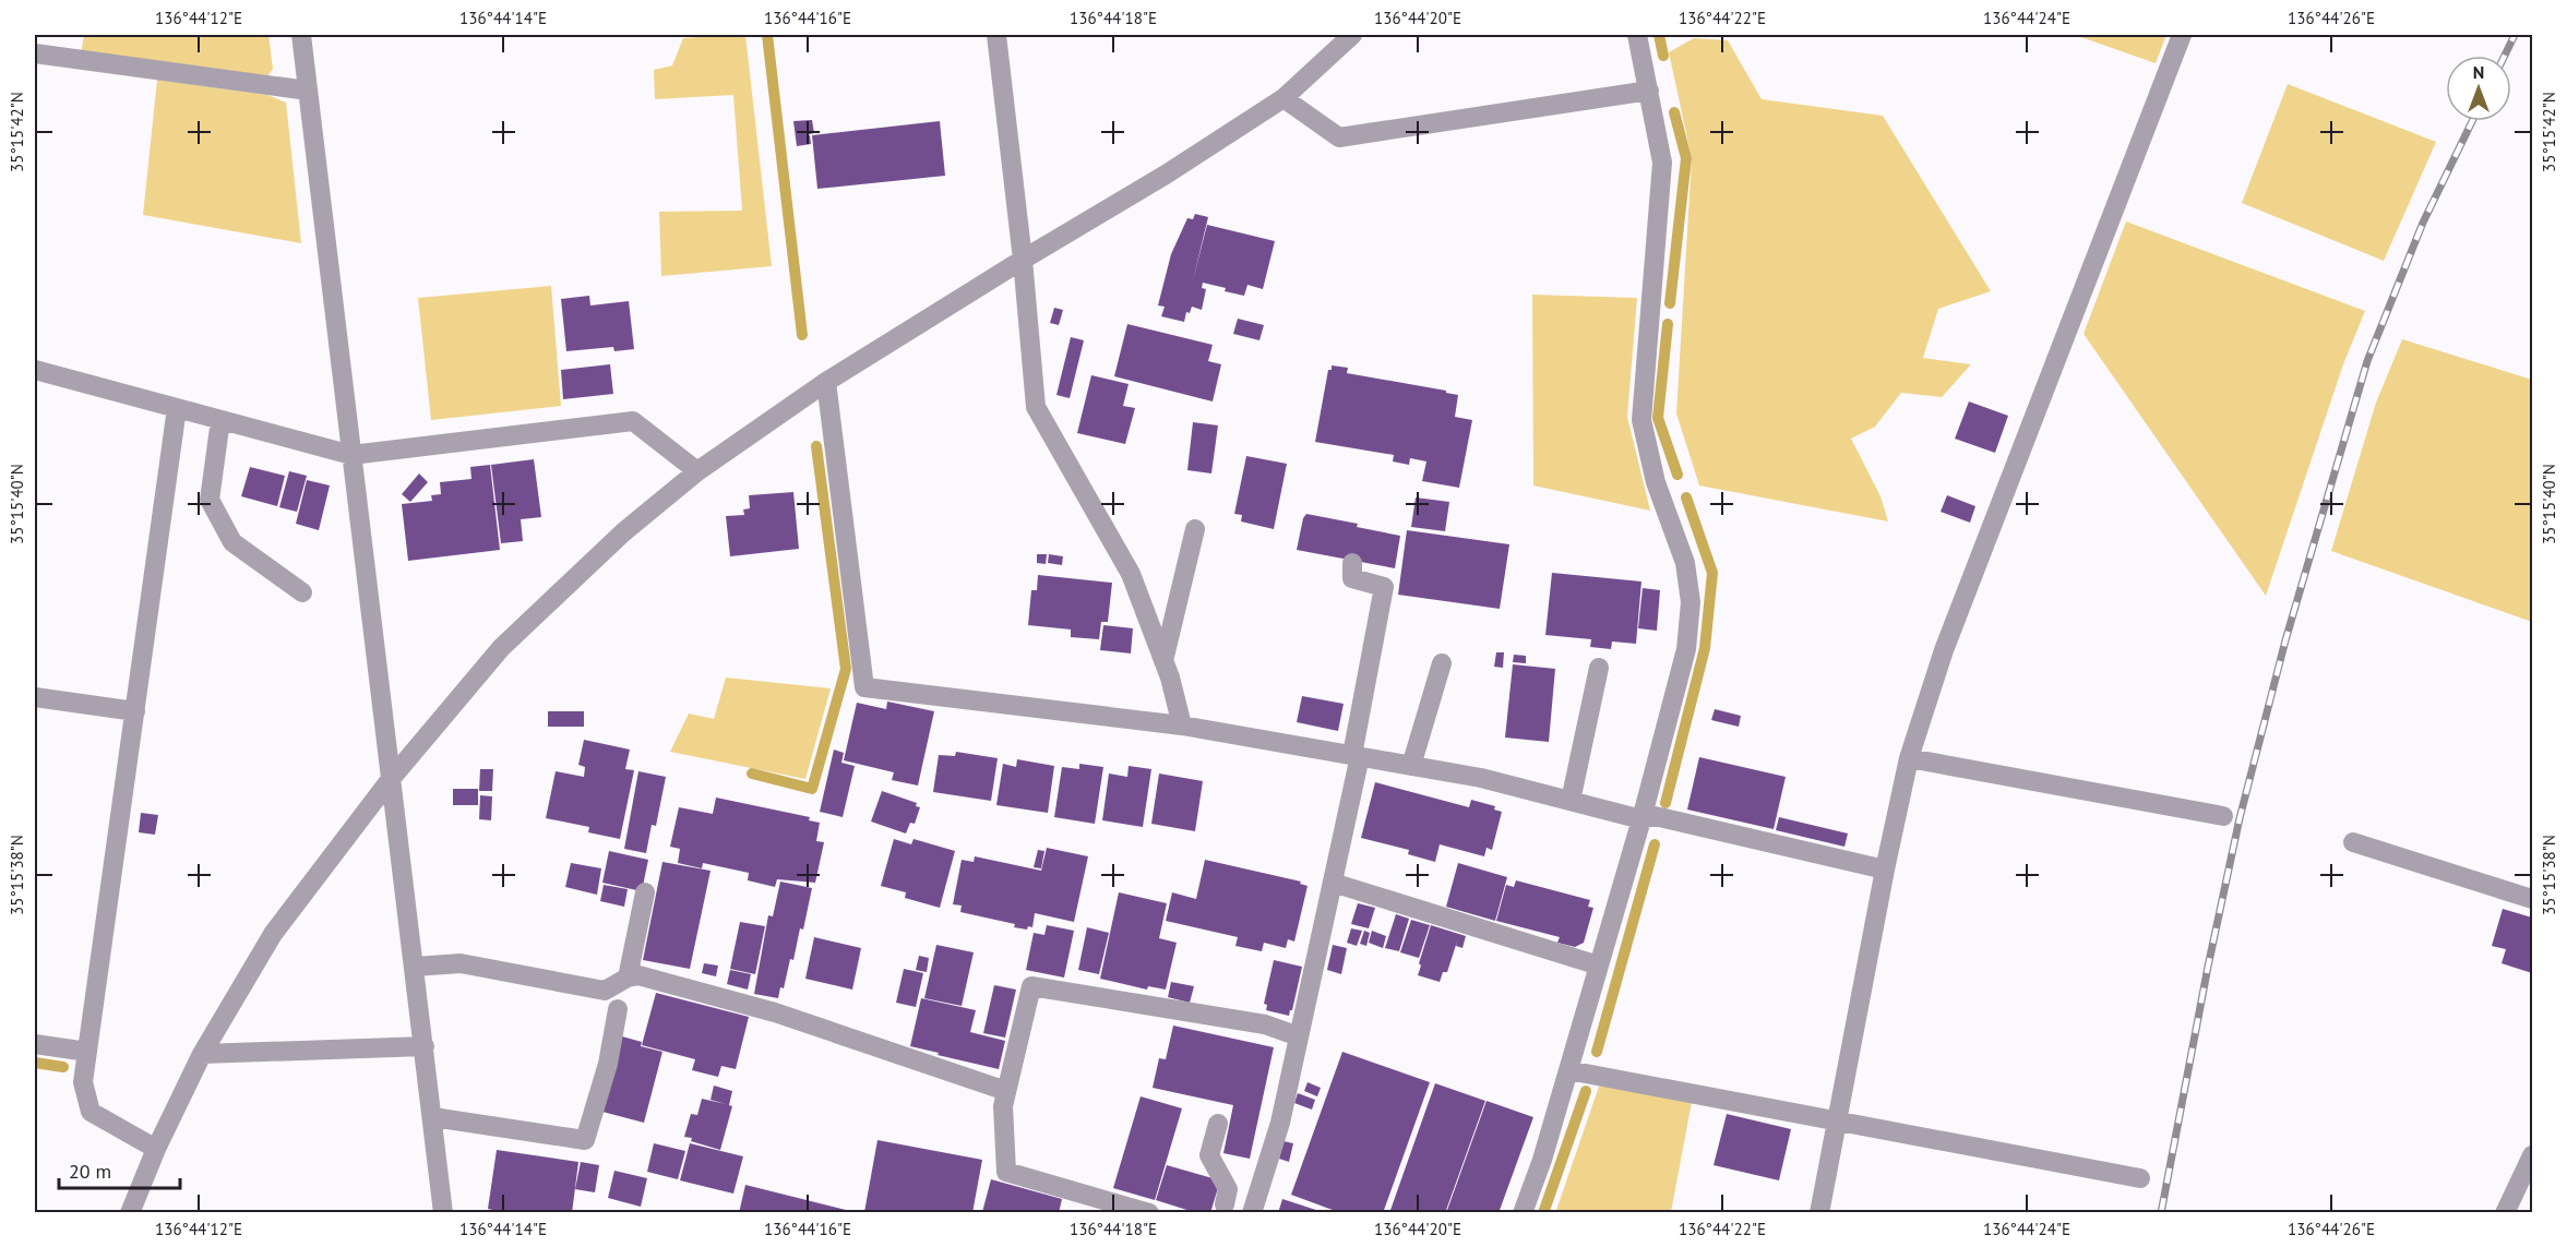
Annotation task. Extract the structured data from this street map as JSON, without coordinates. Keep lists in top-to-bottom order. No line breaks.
{"scale_bar":"20 m","north":"top","coordinates":["136°44'12\"E","136°44'14\"E","136°44'16\"E","136°44'18\"E","136°44'20\"E","136°44'22\"E","136°44'24\"E","136°44'26\"E","35°15'42\"N","35°15'40\"N","35°15'38\"N"]}
